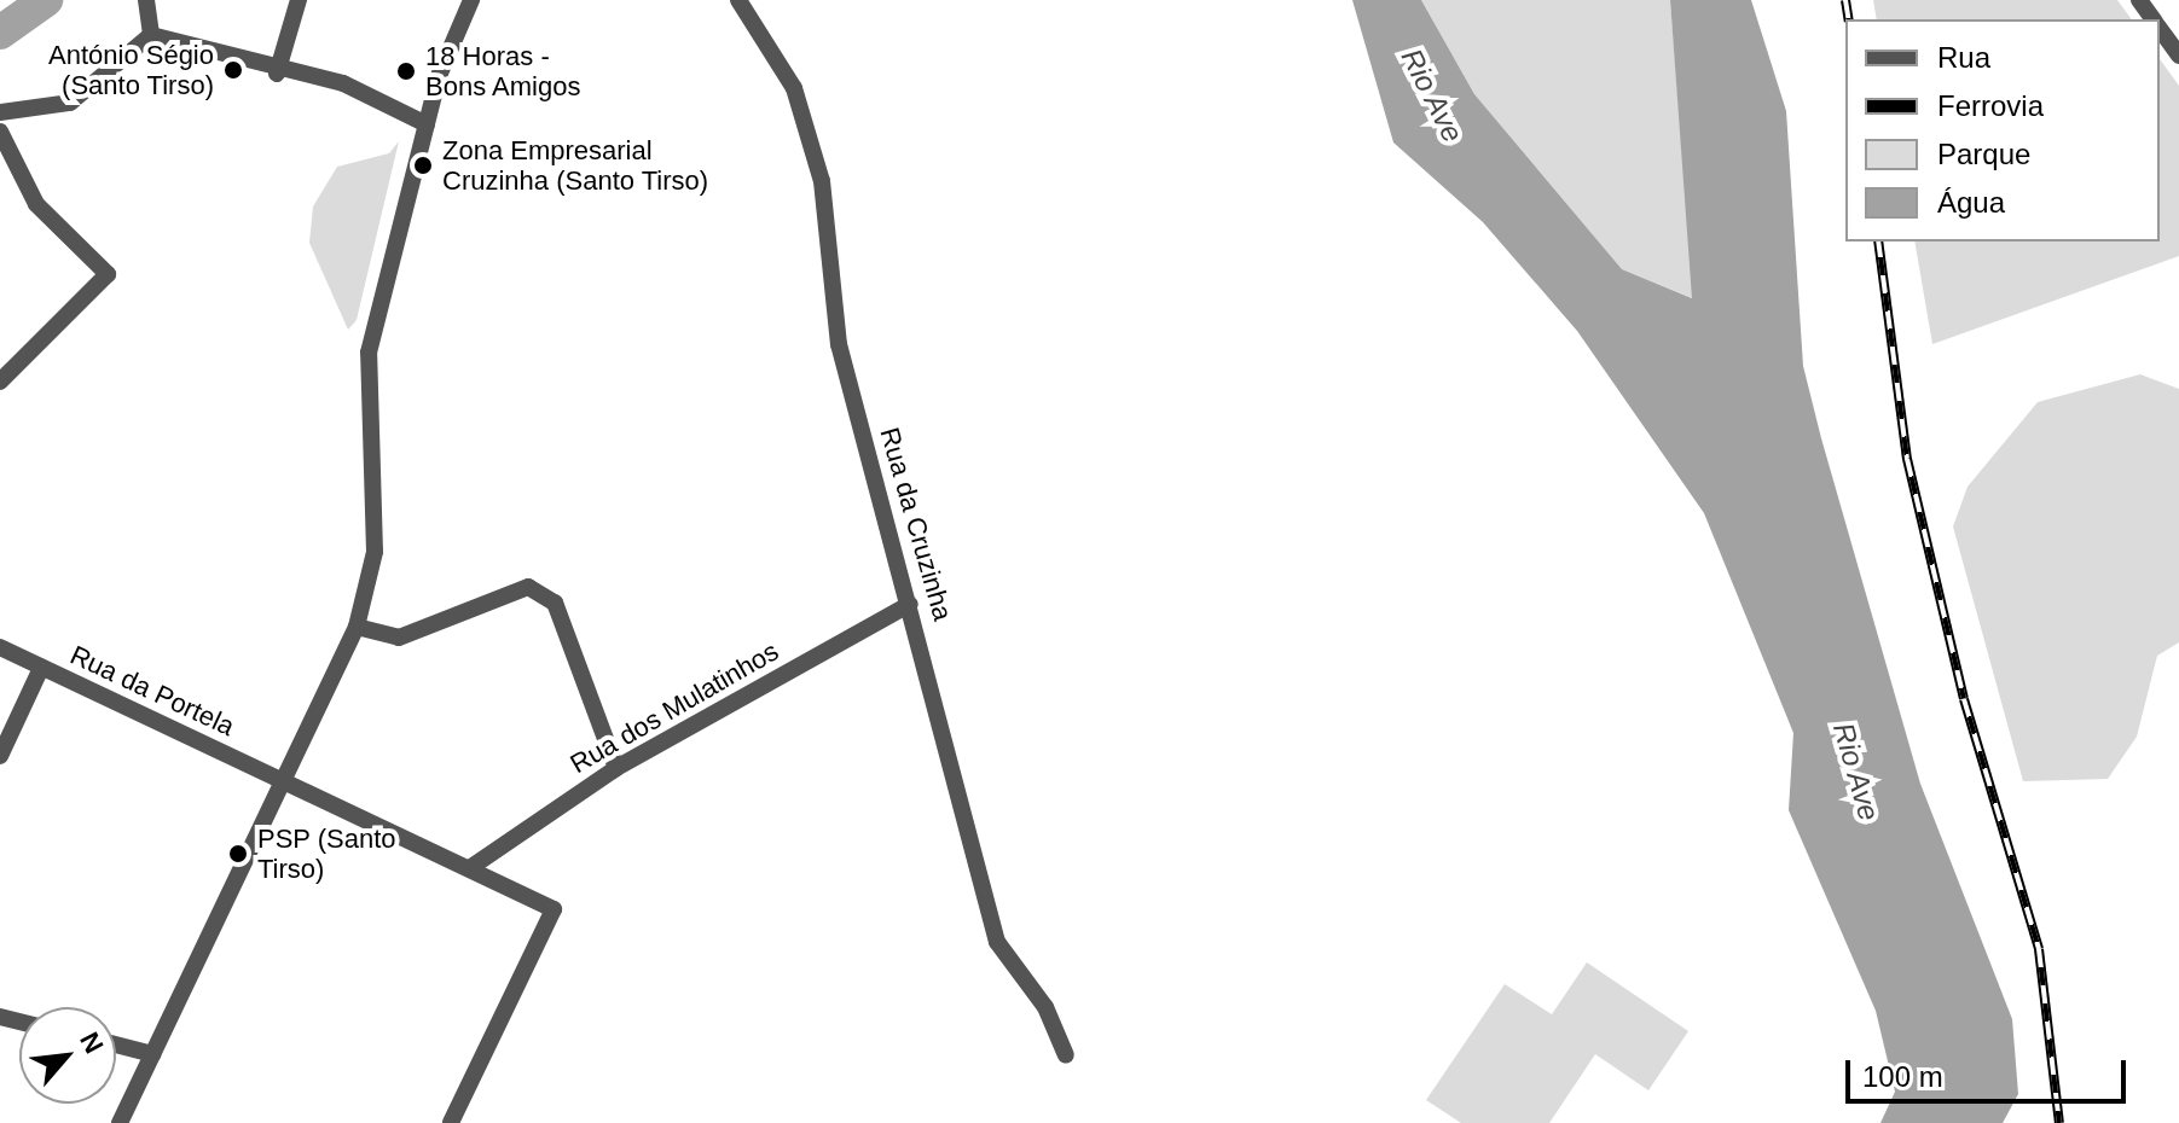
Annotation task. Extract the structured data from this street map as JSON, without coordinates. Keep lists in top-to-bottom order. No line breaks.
{"streets":{"street":["Rua da Cruzinha","Rua da Portela","Rua dos Mulatinhos"]},"crossings":[["Rua da Cruzinha","Rua dos Mulatinhos"],["Rua da Portela","Rua dos Mulatinhos"]],"water":["Rio Ave"],"places":["António Ségio (Santo Tirso)","18 Horas - Bons Amigos","Zona Empresarial Cruzinha (Santo Tirso)","PSP (Santo Tirso)"],"legend":["Rua","Ferrovia","Parque","Água"],"scale_bar":"100 m","north":"top right"}
